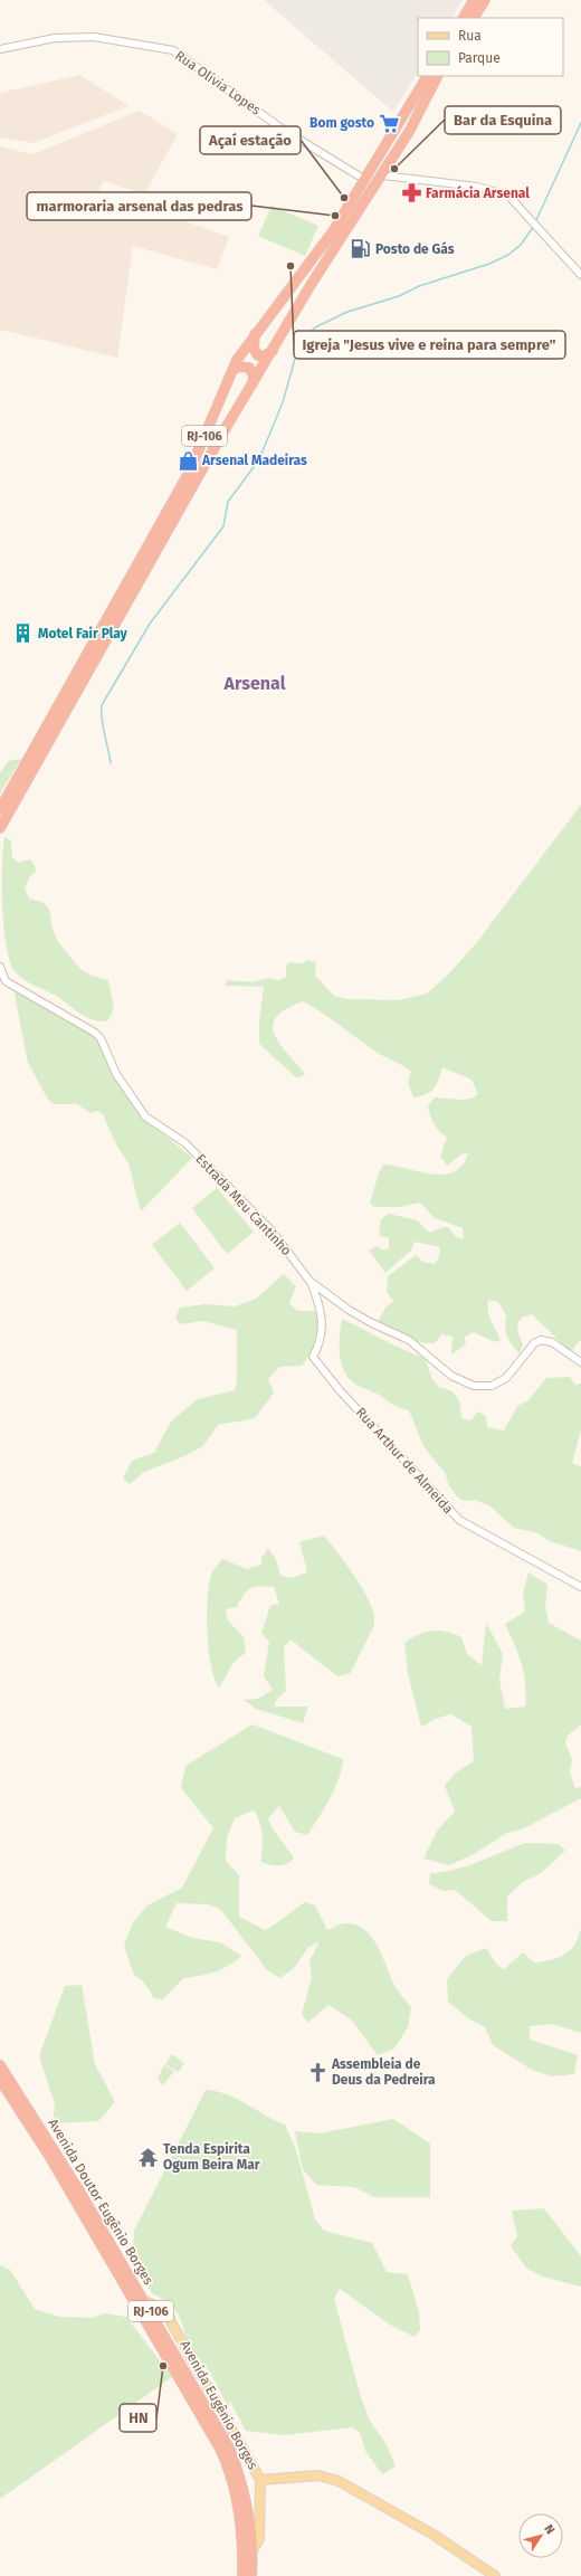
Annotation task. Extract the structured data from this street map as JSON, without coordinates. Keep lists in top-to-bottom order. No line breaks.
{"streets":{"highway":["RJ-106","Avenida Doutor Eugênio Borges"],"main road":["Avenida Eugênio Borges"],"street":["Rua Olívia Lopes","Estrada Meu Cantinho","Rua Arthur de Almeida"]},"crossings":[["Rua Olívia Lopes","RJ-106"],["Estrada Meu Cantinho","Rua Arthur de Almeida"],["Avenida Doutor Eugênio Borges","Avenida Eugênio Borges"]],"districts":["Arsenal"],"places":{"supermarket":["Bom gosto"],"other":["Bar da Esquina","Açaí estação","marmoraria arsenal das pedras","Igreja \"Jesus vive e reina para sempre\"","HN"],"pharmacy":["Farmácia Arsenal"],"fuel station":["Posto de Gás"],"shop":["Arsenal Madeiras"],"building":["Motel Fair Play"],"church":["Assembleia de Deus da Pedreira"],"temple":["Tenda Espirita Ogum Beira Mar"]},"legend":["Rua","Parque"],"north":"top right"}
